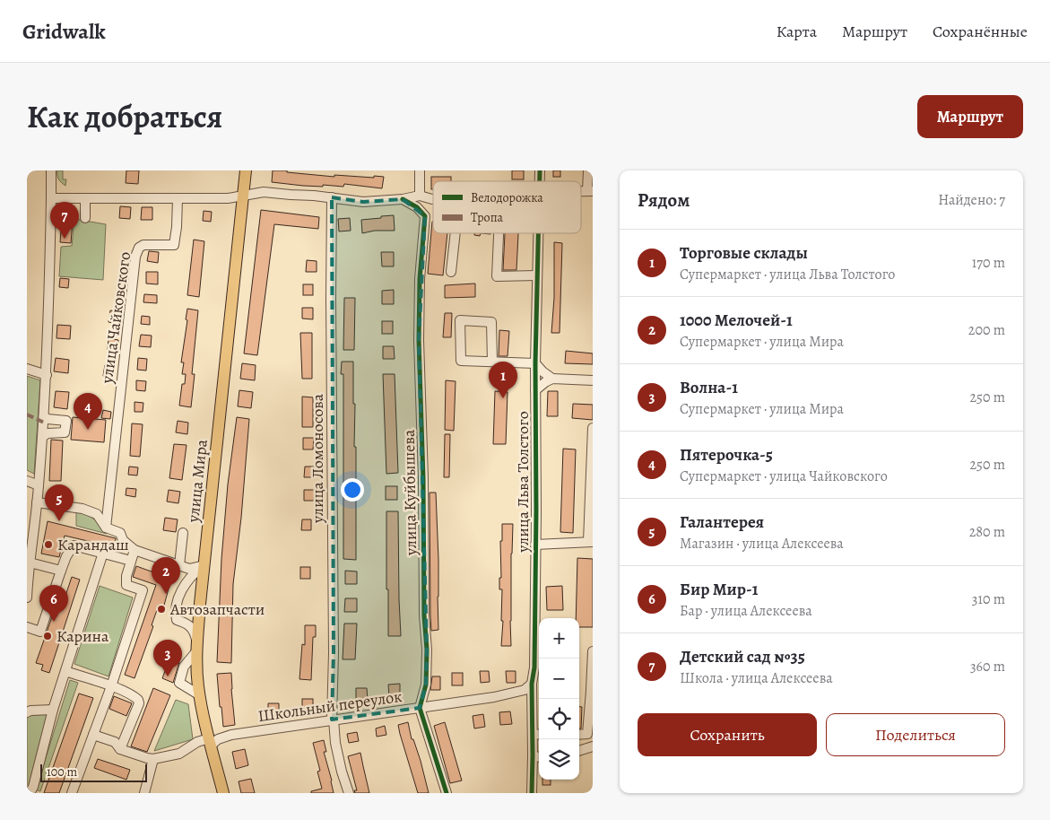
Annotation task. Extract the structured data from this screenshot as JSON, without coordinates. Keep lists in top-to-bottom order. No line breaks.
{"streets":{"main road":["улица Мира"],"street":["улица Чайковского","улица Ломоносова","улица Льва Толстого","улица Куйбышева","Школьный переулок"]},"crossings":[["улица Ломоносова","Школьный переулок"],["улица Мира","Школьный переулок"],["улица Льва Толстого","Школьный переулок"],["улица Куйбышева","Школьный переулок"]],"places":["Карандаш","Автозапчасти","Карина"],"legend":["Велодорожка","Тропа"],"scale_bar":"100 m","page":{"header":"Gridwalk","nav":["Карта","Маршрут","Сохранённые"],"title":"Как добраться","buttons":["Маршрут",["Сохранить","Поделиться"]],"heading":["Рядом","Найдено: 7"],"pins":["7","1","4","5","2","6","3"],"list":[{"mark":"1","name":"Торговые склады","note":"Супермаркет · улица Льва Толстого","value":"170 m"},{"mark":"2","name":"1000 Мелочей-1","note":"Супермаркет · улица Мира","value":"200 m"},{"mark":"3","name":"Волна-1","note":"Супермаркет · улица Мира","value":"250 m"},{"mark":"4","name":"Пятерочка-5","note":"Супермаркет · улица Чайковского","value":"250 m"},{"mark":"5","name":"Галантерея","note":"Магазин · улица Алексеева","value":"280 m"},{"mark":"6","name":"Бир Мир-1","note":"Бар · улица Алексеева","value":"310 m"},{"mark":"7","name":"Детский сад №35","note":"Школа · улица Алексеева","value":"360 m"}],"map_buttons":["+","−"],"scale":"100 m"}}
